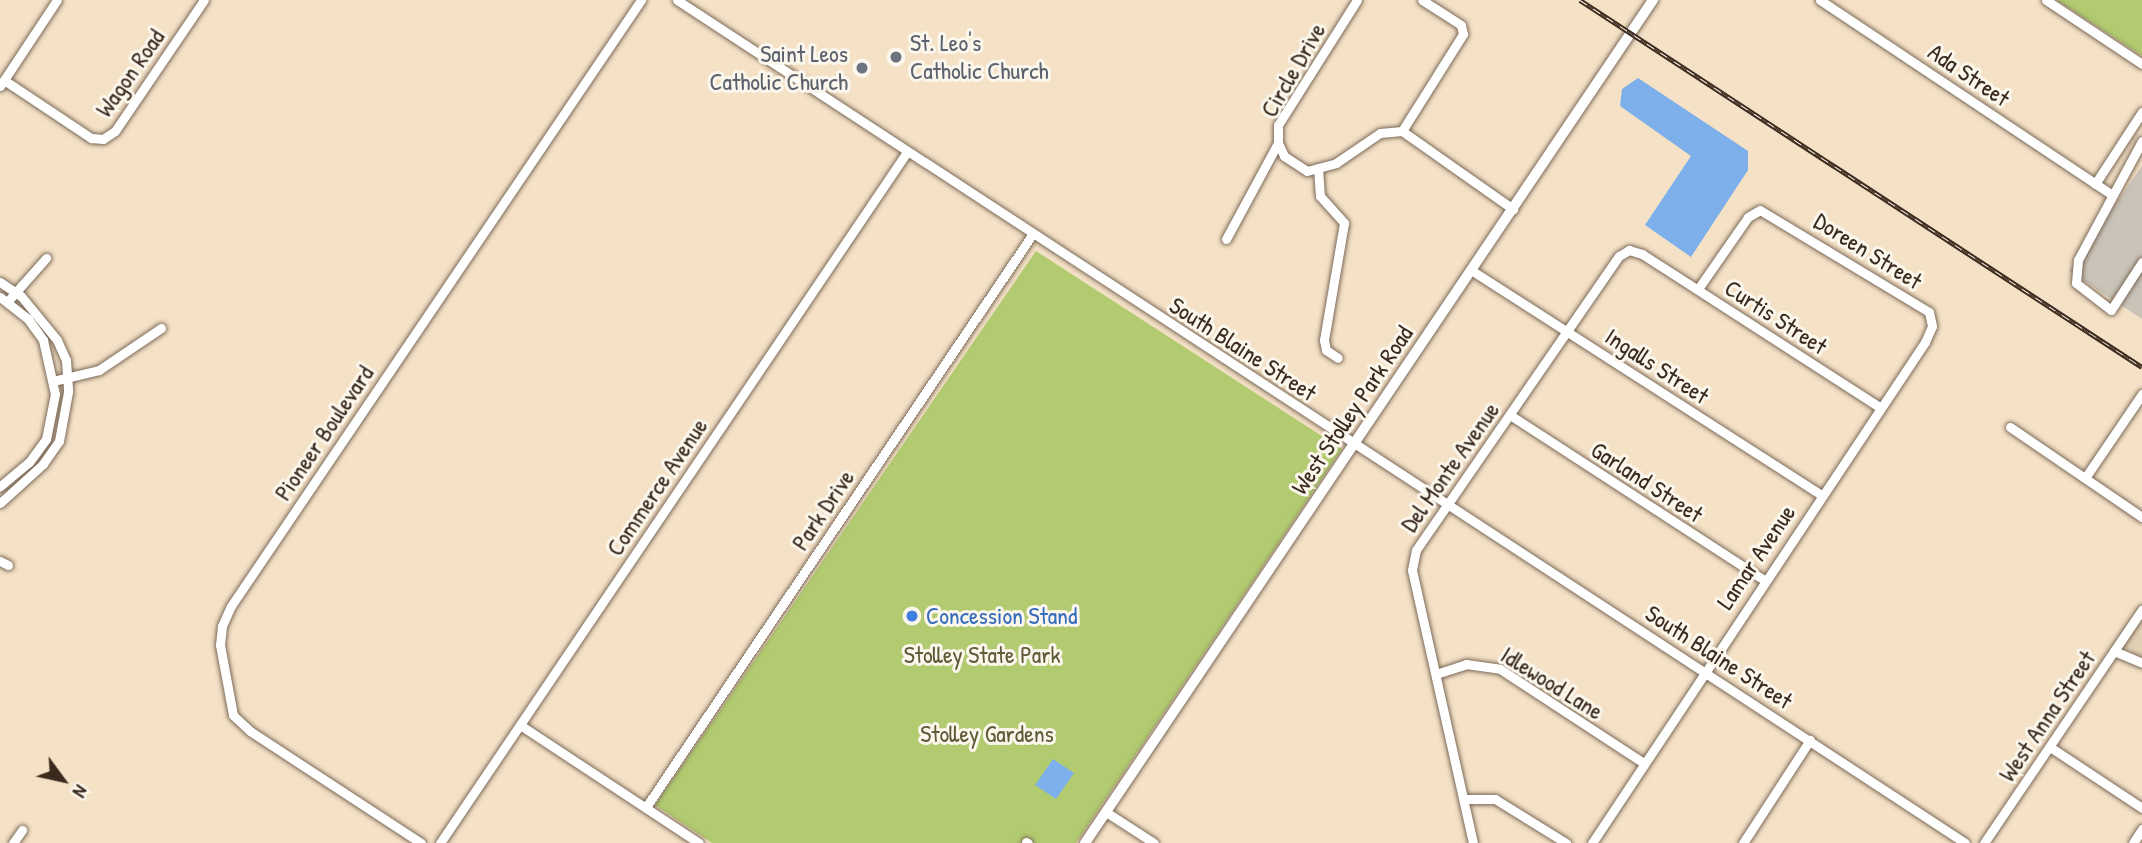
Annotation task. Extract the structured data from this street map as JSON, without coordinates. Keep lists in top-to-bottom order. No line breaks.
{"streets":{"main road":["West Stolley Park Road"],"street":["Circle Drive","Wagon Road","Ada Street","Doreen Street","Curtis Street","South Blaine Street","Ingalls Street","Pioneer Boulevard","Del Monte Avenue","Garland Street","Commerce Avenue","Park Drive","Lamar Avenue","Idlewood Lane","West Anna Street"]},"crossings":[["Doreen Street","Curtis Street"],["Doreen Street","Lamar Avenue"],["Curtis Street","Del Monte Avenue"],["Curtis Street","Lamar Avenue"],["South Blaine Street","West Stolley Park Road"],["South Blaine Street","Del Monte Avenue"],["South Blaine Street","Commerce Avenue"],["South Blaine Street","Park Drive"],["South Blaine Street","Lamar Avenue"],["Ingalls Street","West Stolley Park Road"],["Ingalls Street","Del Monte Avenue"],["Ingalls Street","Lamar Avenue"],["Del Monte Avenue","Garland Street"],["Del Monte Avenue","Idlewood Lane"],["Garland Street","Lamar Avenue"],["Lamar Avenue","Idlewood Lane"]],"parks":["Stolley State Park","Stolley Gardens"],"places":["St. Leo's Catholic Church","Saint Leos Catholic Church","Concession Stand"],"north":"bottom right"}
